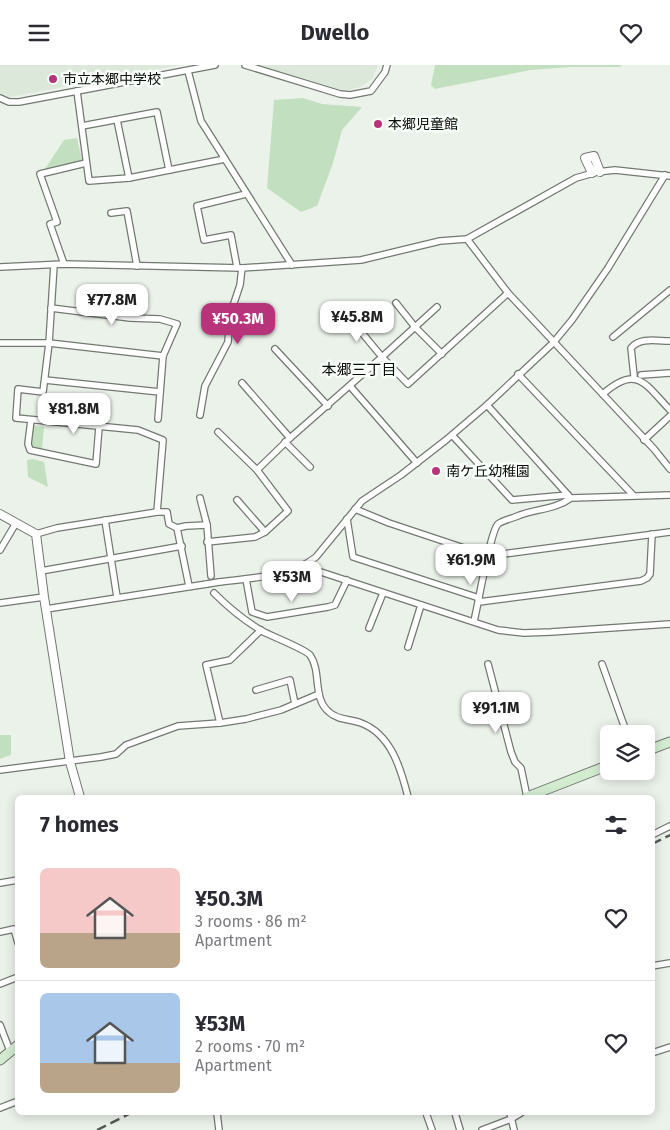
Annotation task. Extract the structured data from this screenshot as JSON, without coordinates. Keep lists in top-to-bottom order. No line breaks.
{"districts":["本郷三丁目"],"places":["市立本郷中学校","本郷児童館","南ケ丘幼稚園"],"page":{"header":"Dwello","price":["¥77.8M","¥45.8M","¥50.3M","¥81.8M","¥61.9M","¥53M","¥91.1M"],"heading":"7 homes","list":[{"name":"¥50.3M","note":"3 rooms · 86 m² · Apartment"},{"name":"¥53M","note":"2 rooms · 70 m² · Apartment"}]}}
